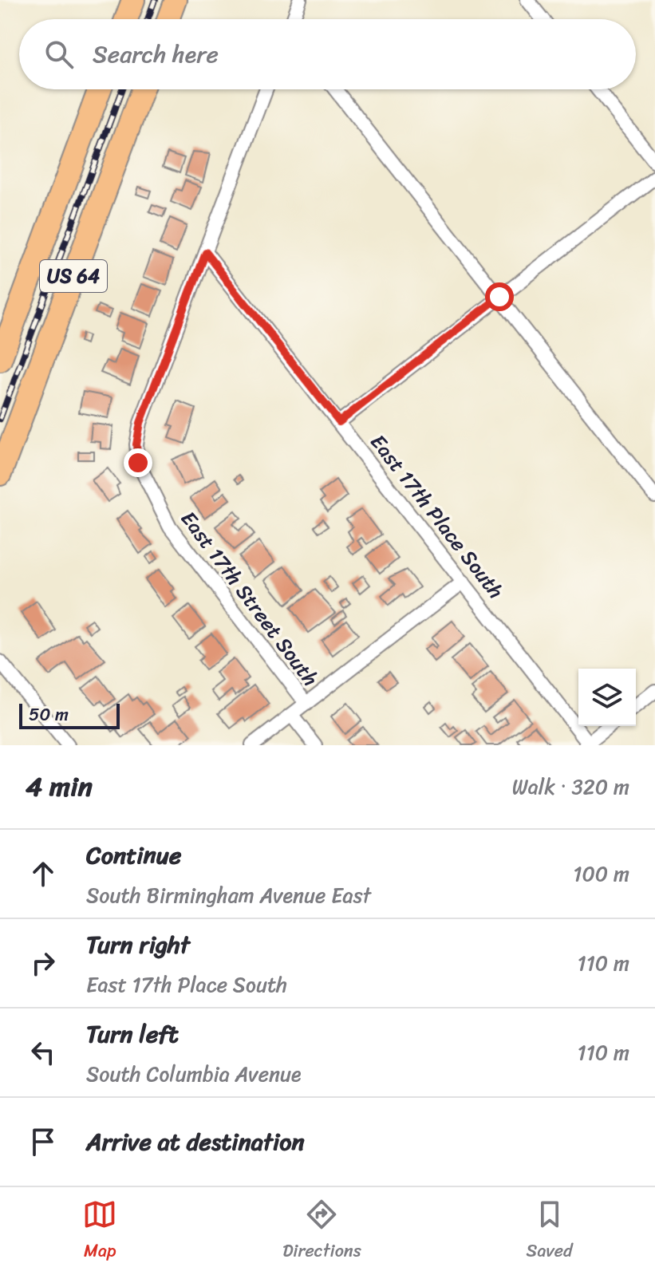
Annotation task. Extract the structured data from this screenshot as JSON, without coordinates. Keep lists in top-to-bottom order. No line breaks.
{"streets":{"highway":["US 64"],"street":["East 17th Place South","East 17th Street South"]},"crossings":[["East 17th Place South","East 17th Street South"]],"scale_bar":"50 m","page":{"search":"Search here","scale":"50 m","heading":["4 min","Walk · 320 m"],"list":[["Continue","South Birmingham Avenue East","100 m"],["Turn right","East 17th Place South","110 m"],["Turn left","South Columbia Avenue","110 m"],"Arrive at destination"],"nav":["Map","Directions","Saved"]}}
